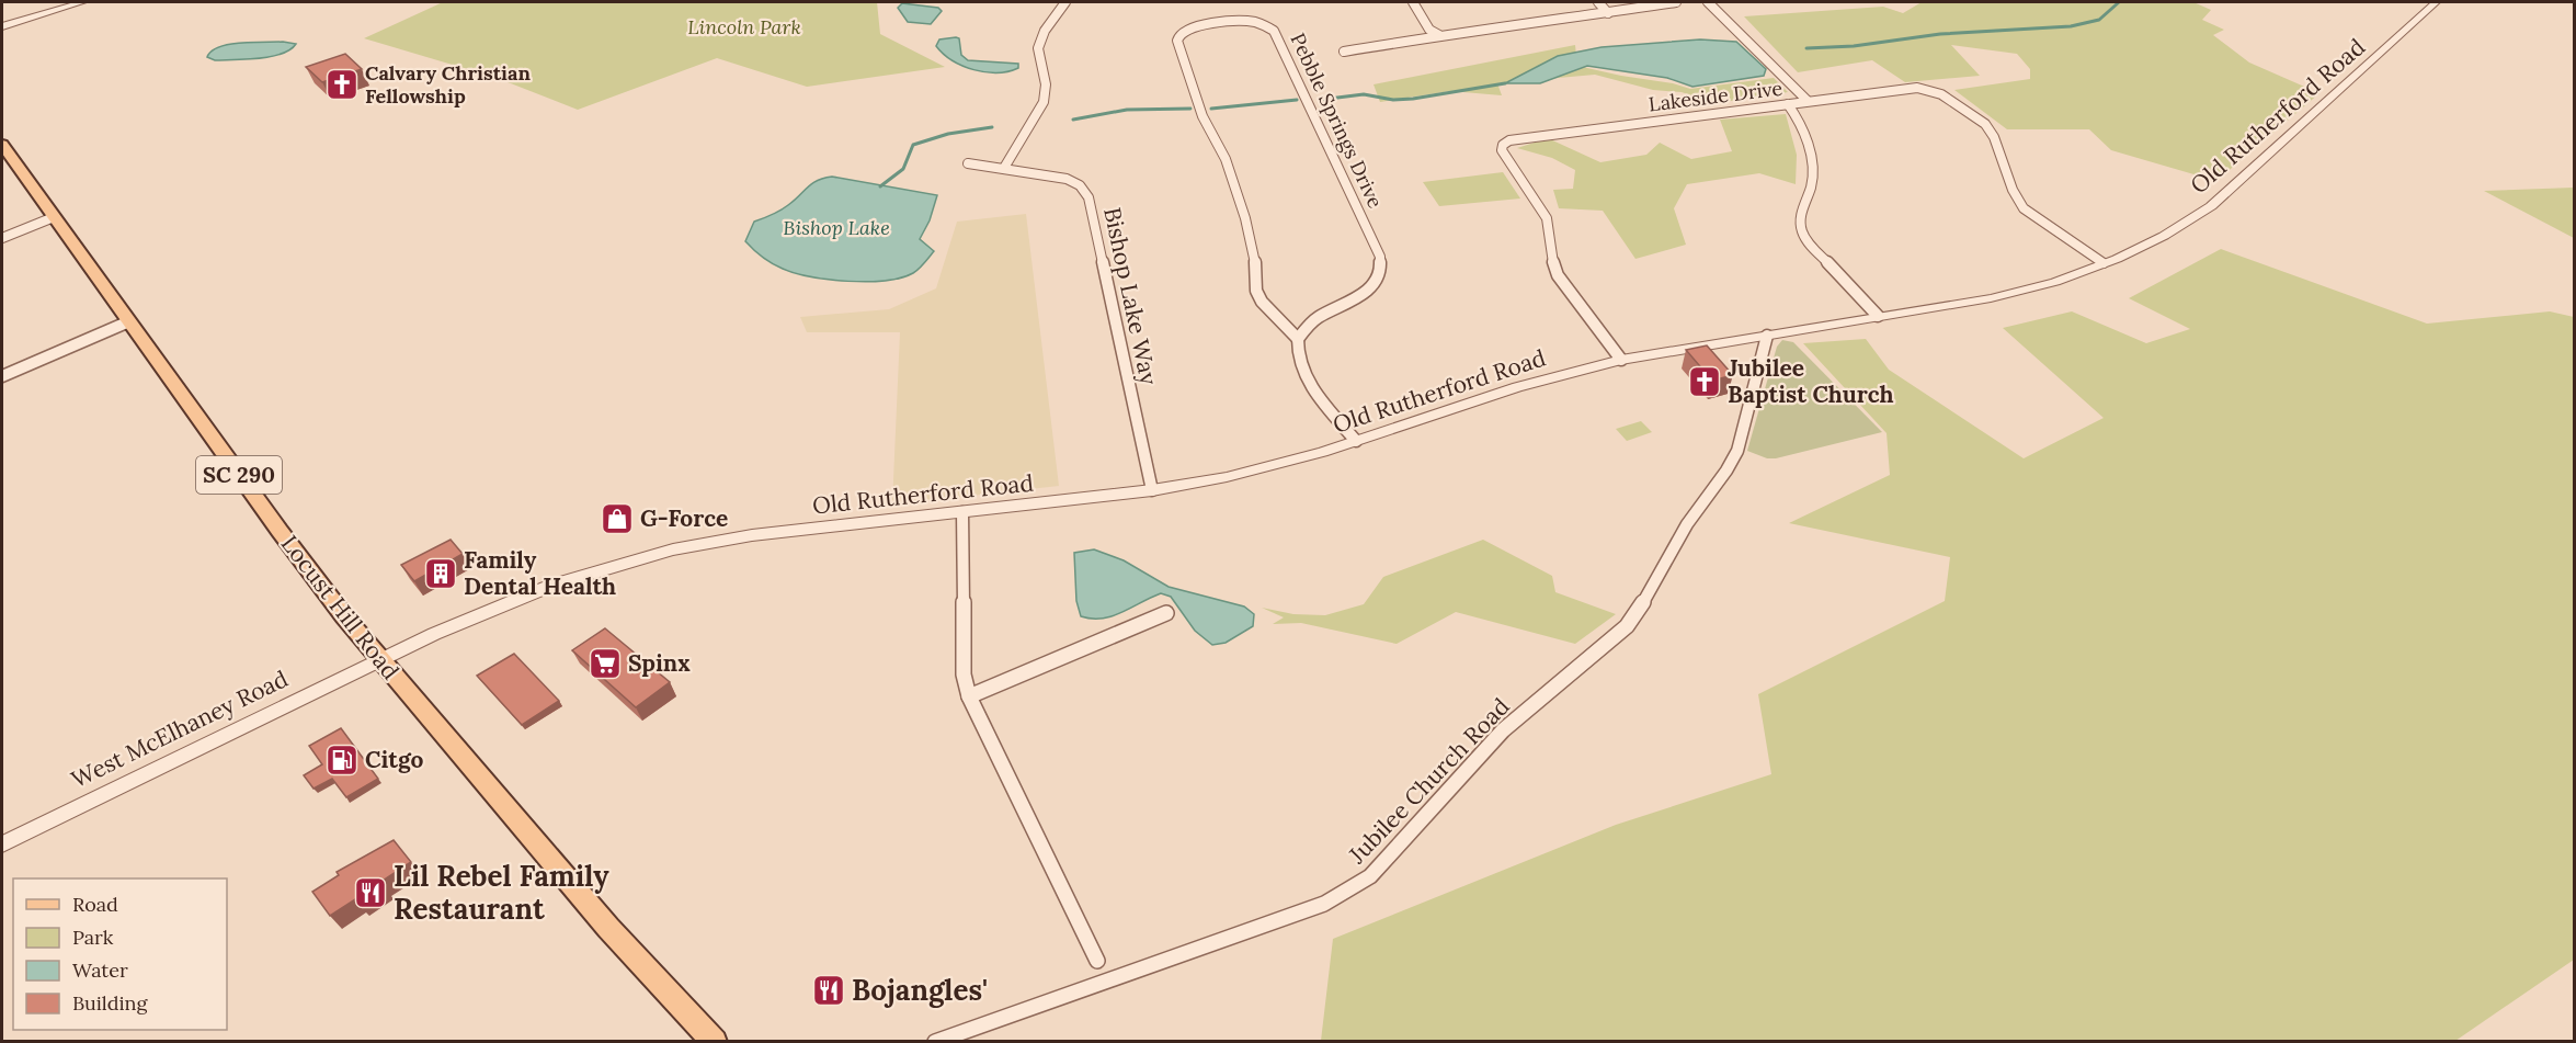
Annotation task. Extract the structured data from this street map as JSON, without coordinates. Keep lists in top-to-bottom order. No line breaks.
{"streets":{"main road":["SC 290","Locust Hill Road"],"street":["Lakeside Drive","Old Rutherford Road","Pebble Springs Drive","Bishop Lake Way","West McElhaney Road","Jubilee Church Road"]},"crossings":[["Lakeside Drive","Old Rutherford Road"],["Old Rutherford Road","Bishop Lake Way"],["Old Rutherford Road","Locust Hill Road"],["Old Rutherford Road","West McElhaney Road"],["Old Rutherford Road","Jubilee Church Road"],["Locust Hill Road","West McElhaney Road"]],"water":["Bishop Lake"],"parks":["Lincoln Park"],"places":{"church":["Calvary Christian Fellowship","Jubilee Baptist Church"],"shop":["G-Force"],"building":["Family Dental Health"],"supermarket":["Spinx"],"fuel station":["Citgo"],"restaurant":["Lil Rebel Family Restaurant","Bojangles'"]},"legend":["Road","Park","Water","Building"]}
